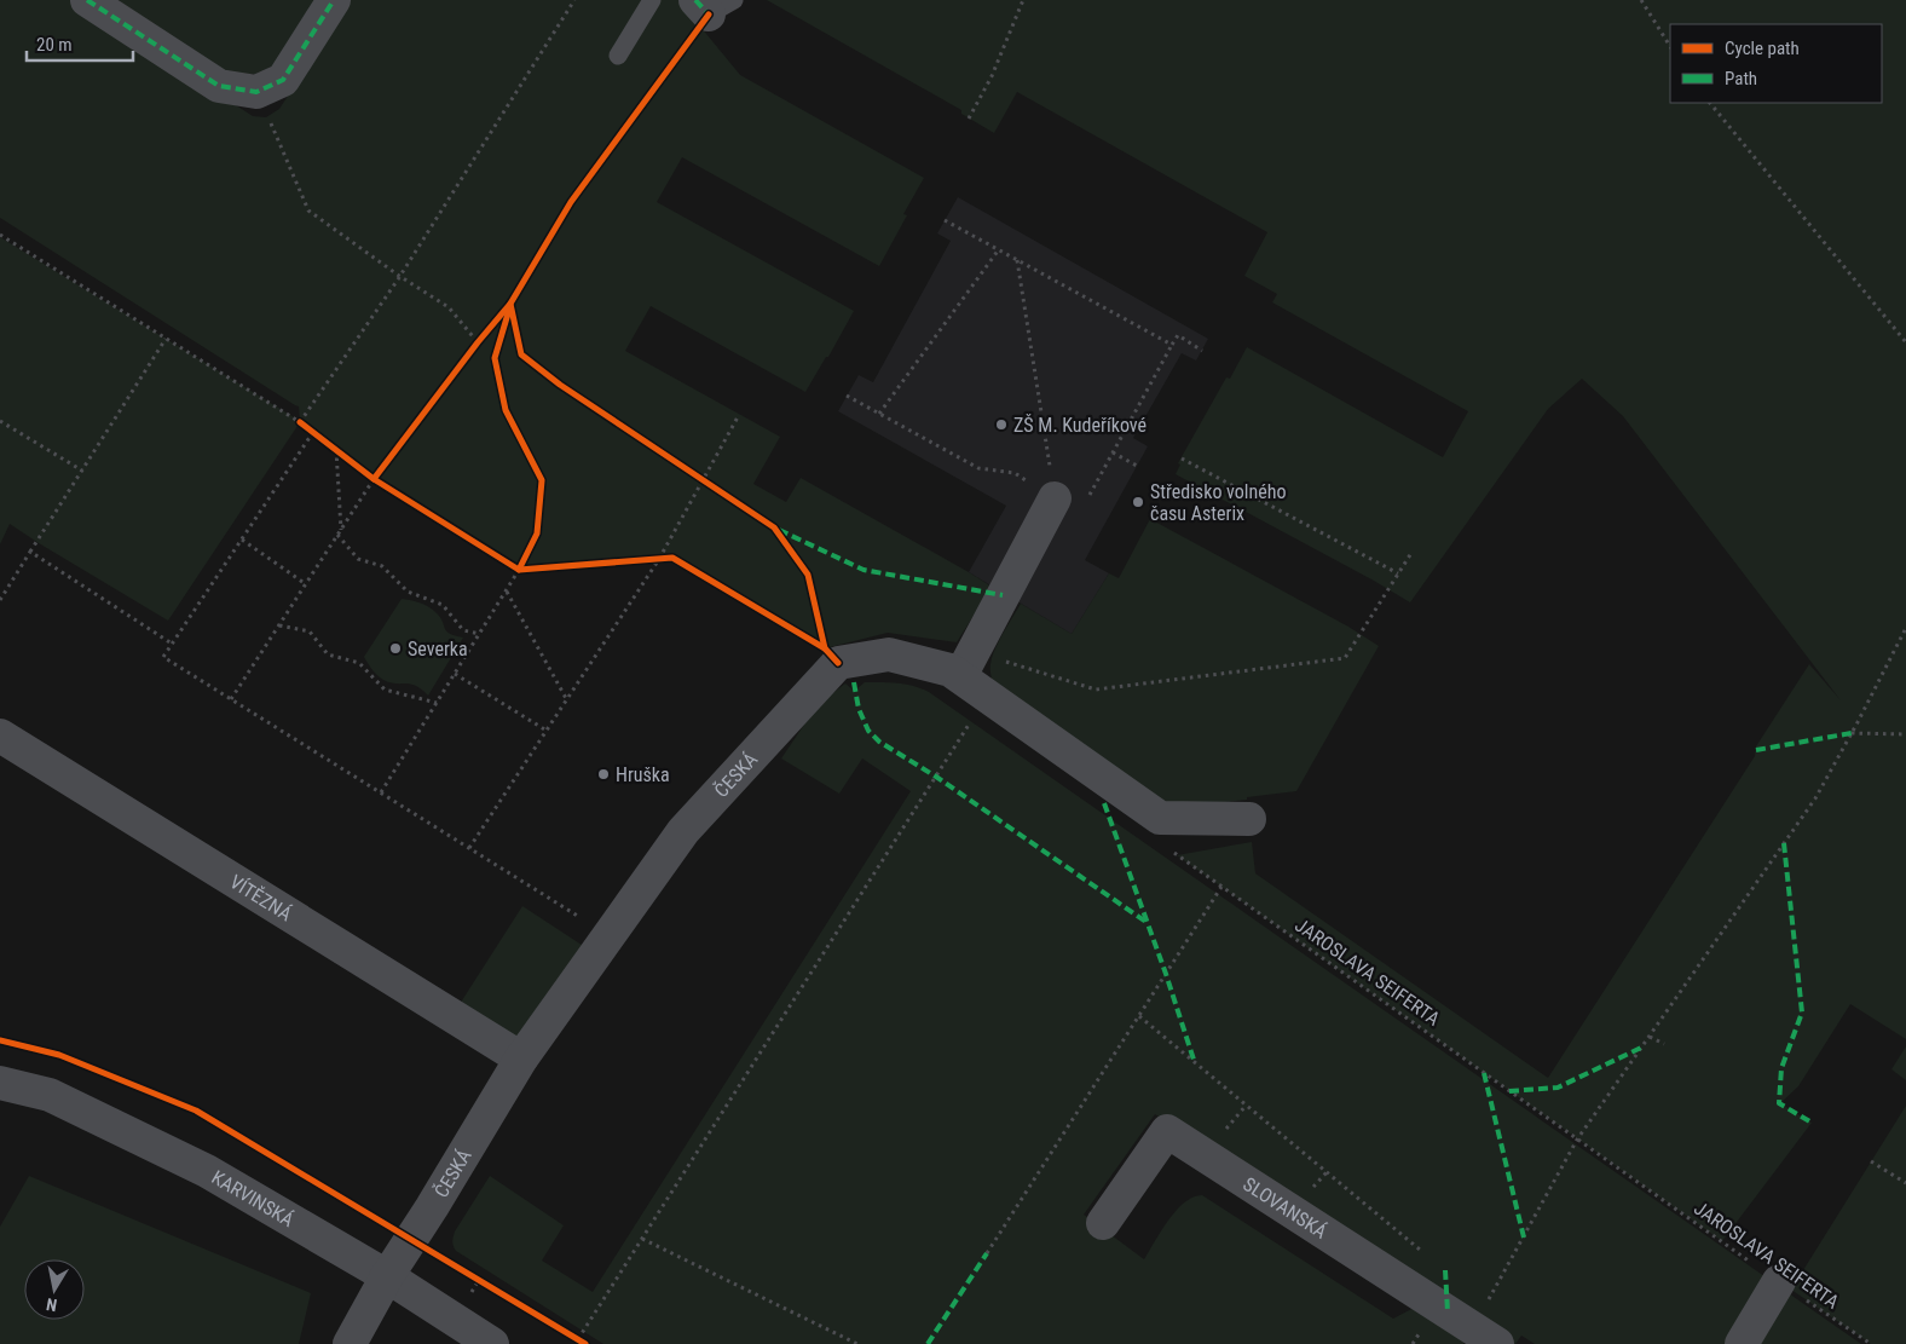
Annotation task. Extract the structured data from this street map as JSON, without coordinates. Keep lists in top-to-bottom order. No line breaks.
{"streets":{"street":["ČESKÁ","VÍTĚZNÁ","KARVINSKÁ","SLOVANSKÁ"],"path":["JAROSLAVA SEIFERTA"]},"crossings":[["ČESKÁ","VÍTĚZNÁ"],["ČESKÁ","KARVINSKÁ"]],"places":["ZŠ M. Kudeříkové","Středisko volného času Asterix","Severka","Hruška"],"legend":["Cycle path","Path"],"scale_bar":"20 m","north":"bottom"}
